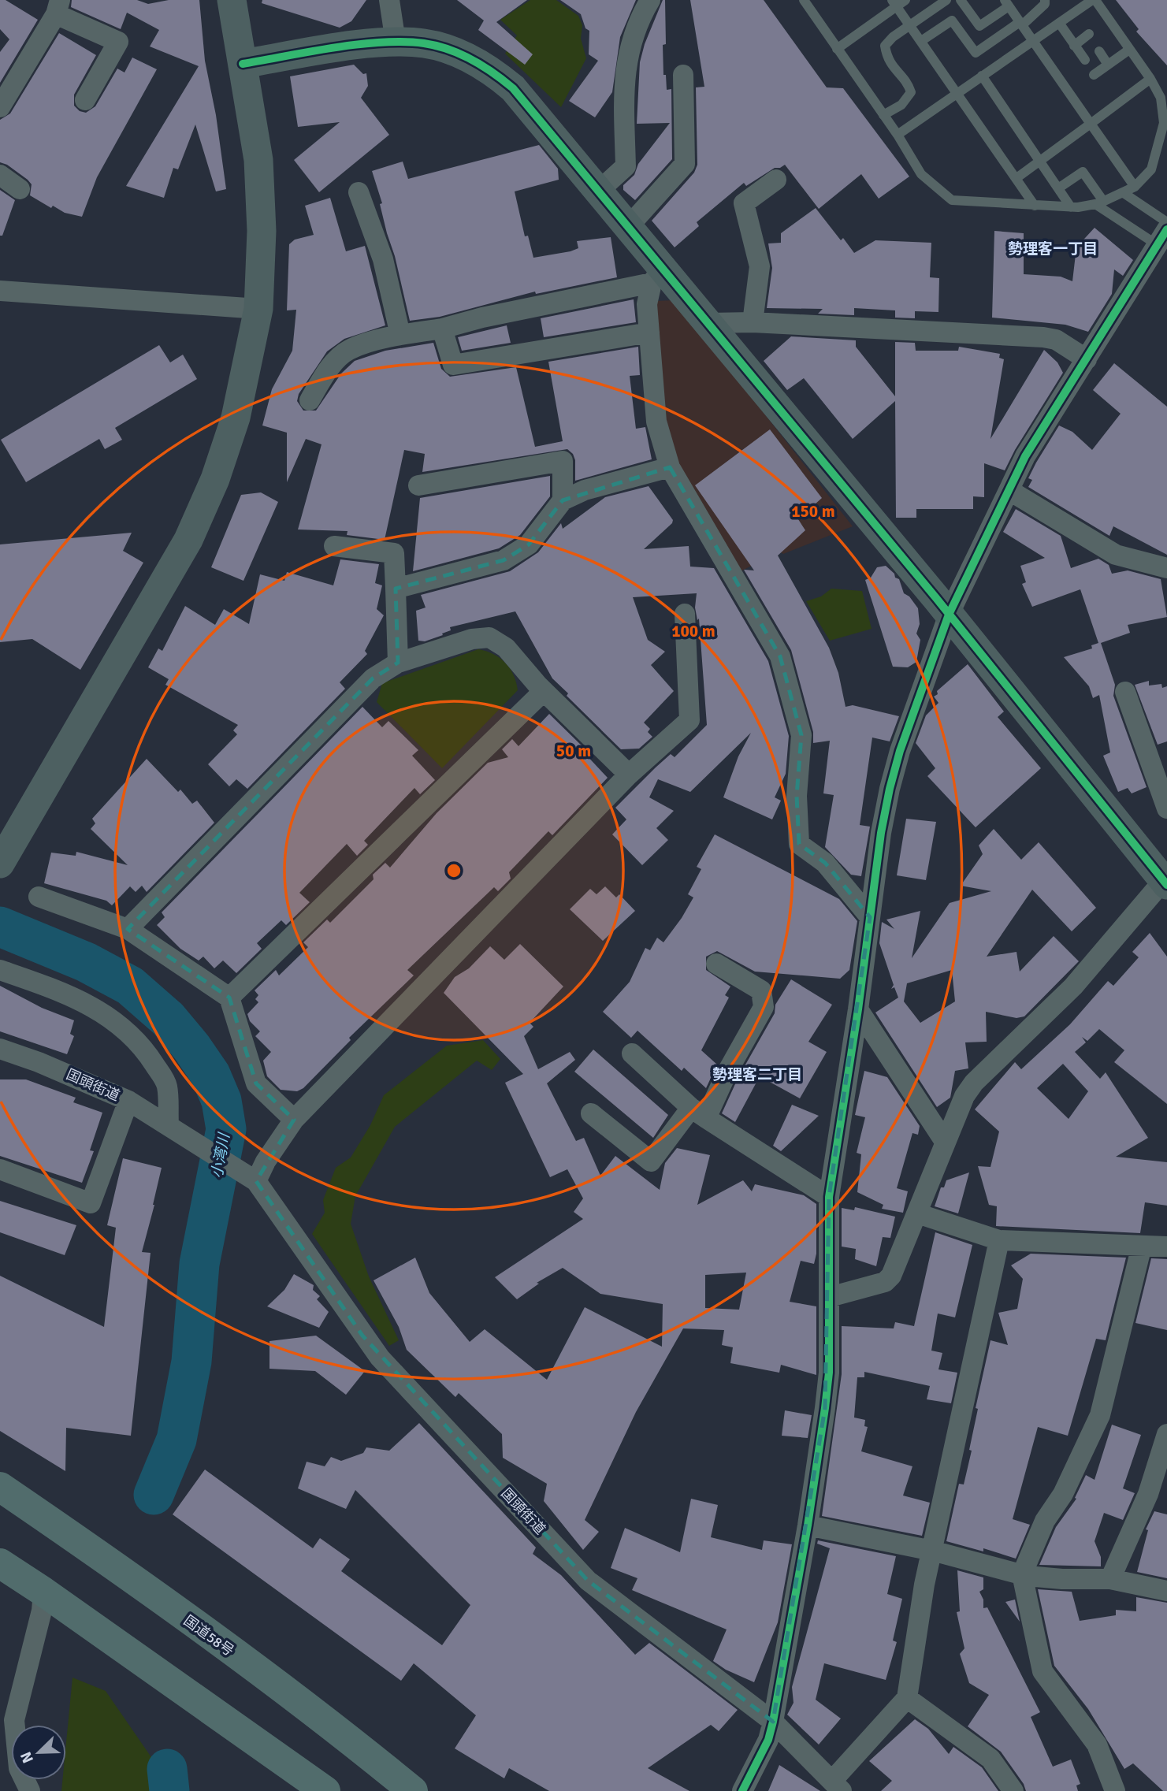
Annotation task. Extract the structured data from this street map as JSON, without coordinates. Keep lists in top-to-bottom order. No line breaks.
{"streets":{"highway":["国道58号"],"street":["国頭街道"]},"districts":["勢理客一丁目","勢理客二丁目"],"water":["小湾川"],"north":"bottom left","rings":["150 m","100 m","50 m"]}
